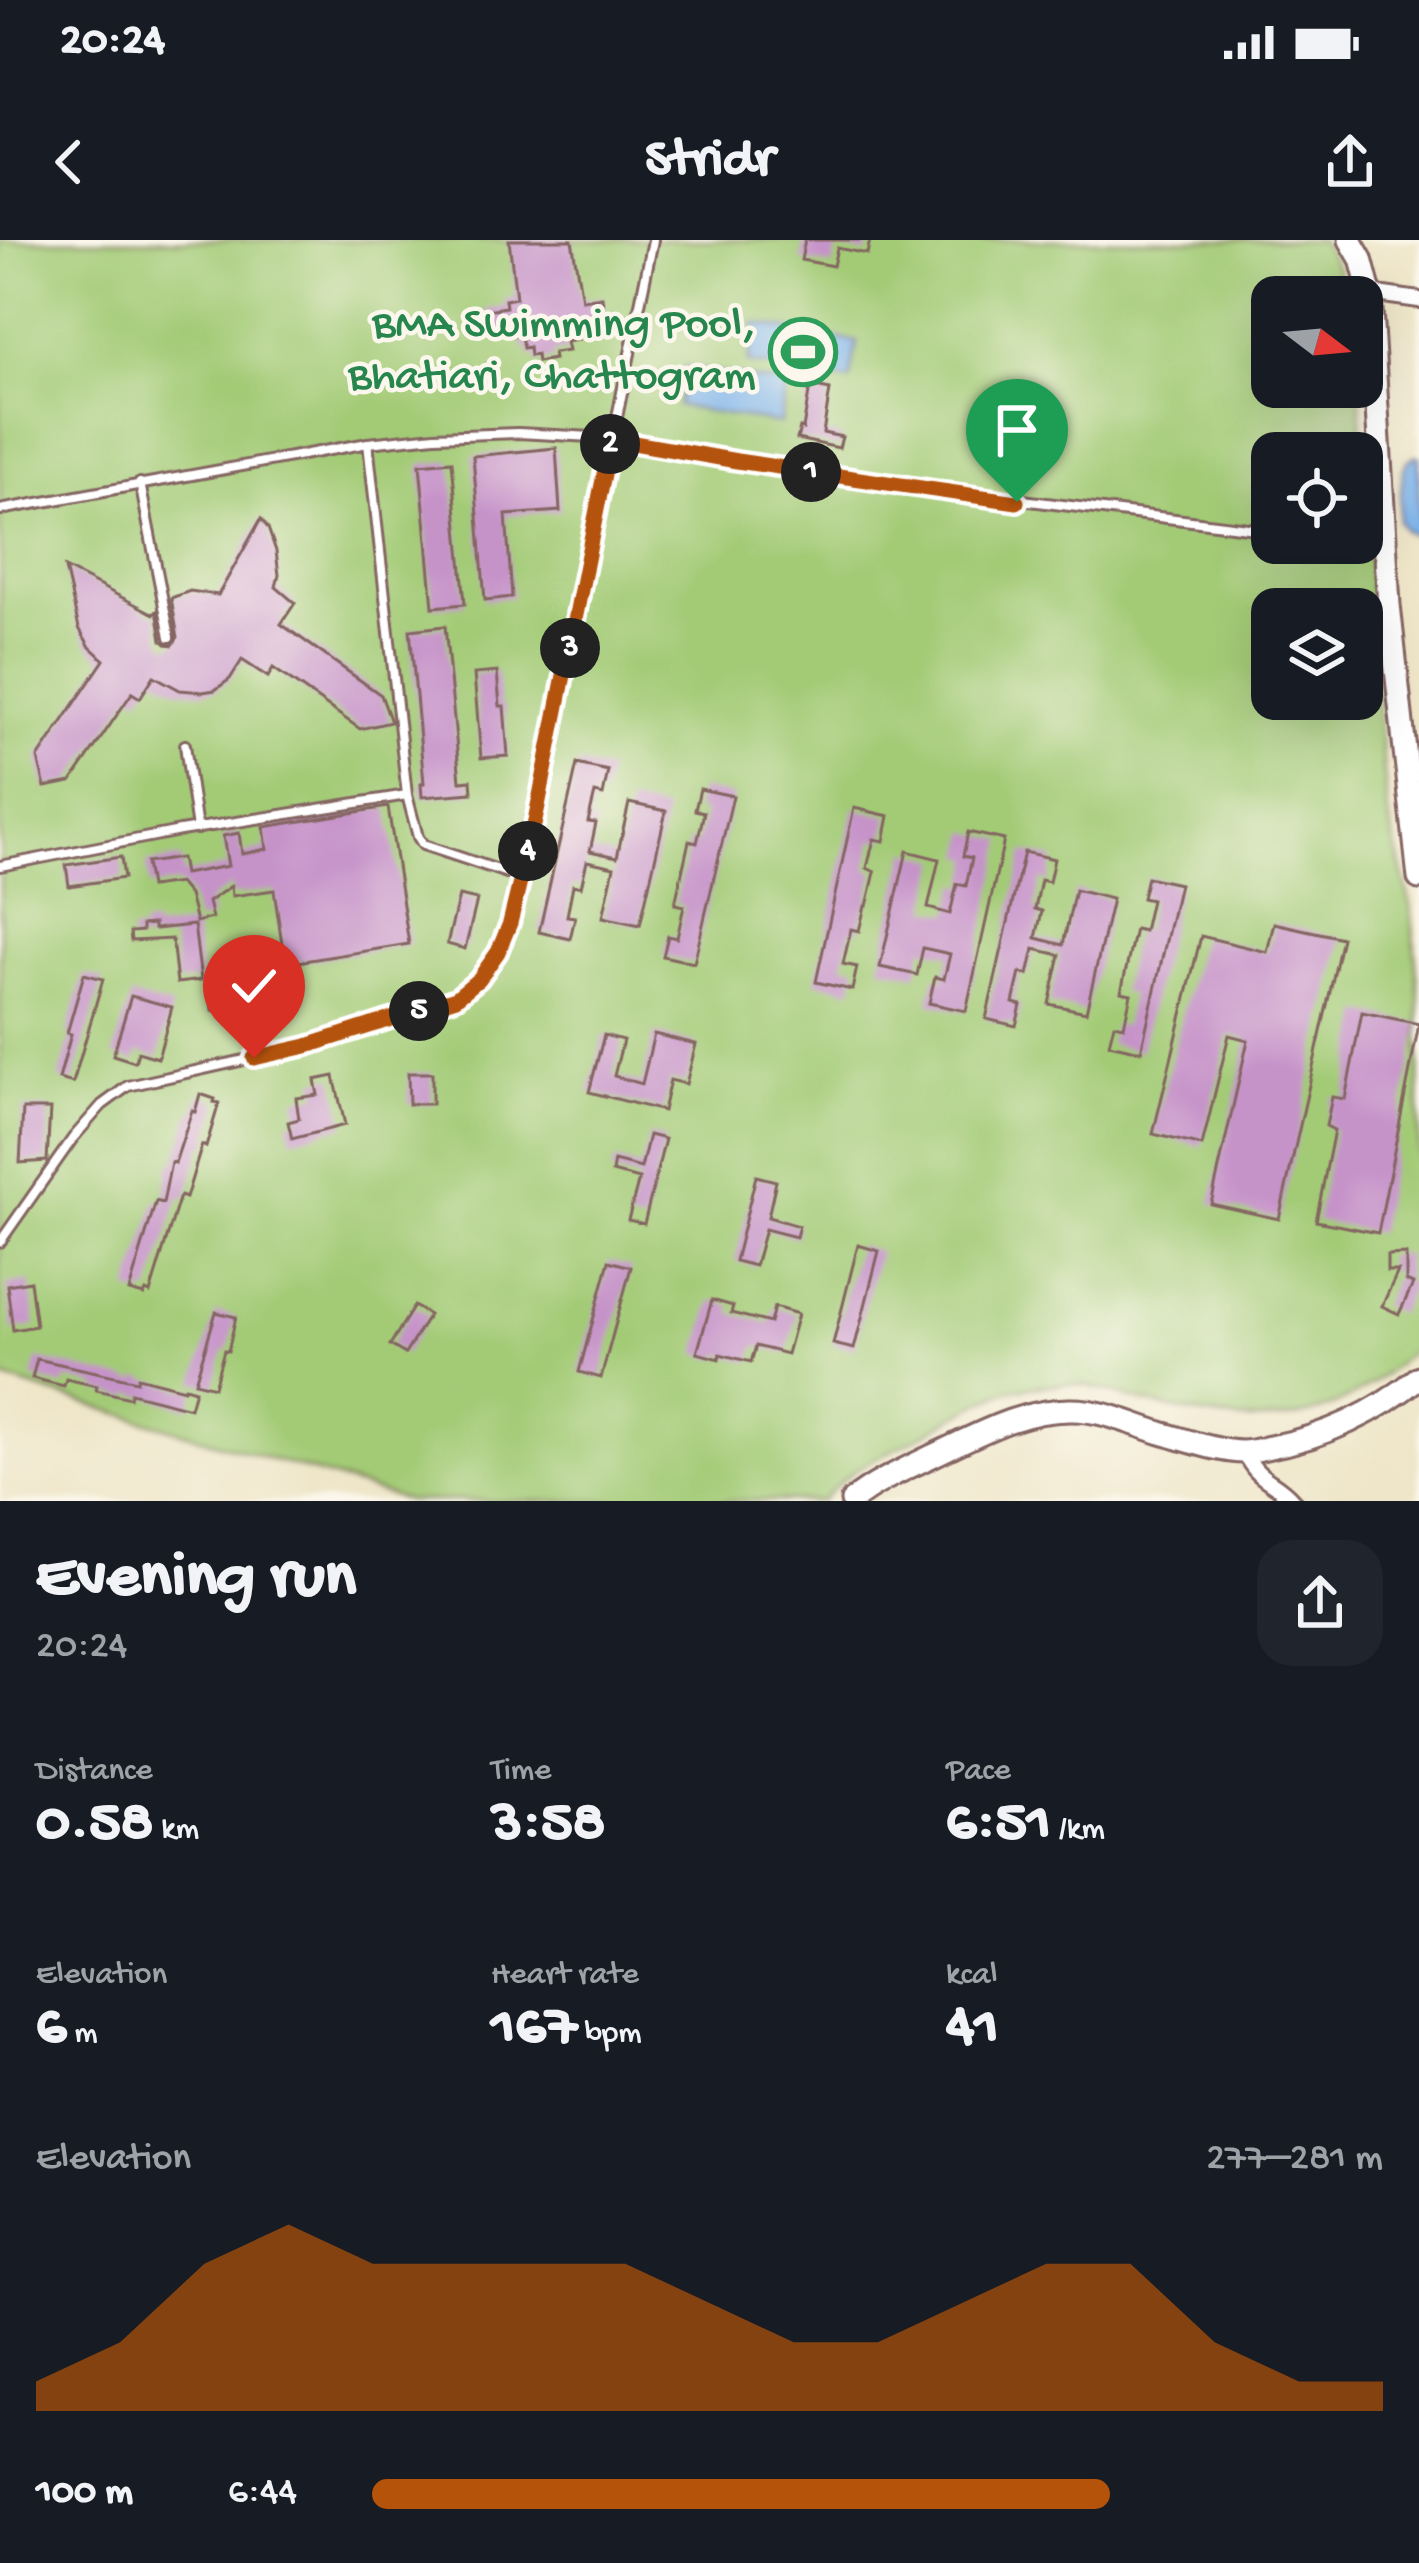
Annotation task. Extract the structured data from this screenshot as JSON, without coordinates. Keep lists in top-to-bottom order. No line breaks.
{"places":{"sports":["BMA Swimming Pool, Bhatiari, Chattogram"]},"north":"right","page":{"status":"20:24","header":"Stridr","pins":["2","1","3","4","5"],"heading":["Evening run","20:24"],"stats":[["Distance","0.58 km"],["Time","3:58"],["Pace","6:51 /km"],["Elevation","6 m"],["Heart rate","167 bpm"],["kcal","41"]],"chart":["Elevation","277–281 m"],"list":[{"name":"100 m","note":"6:44"}]}}
